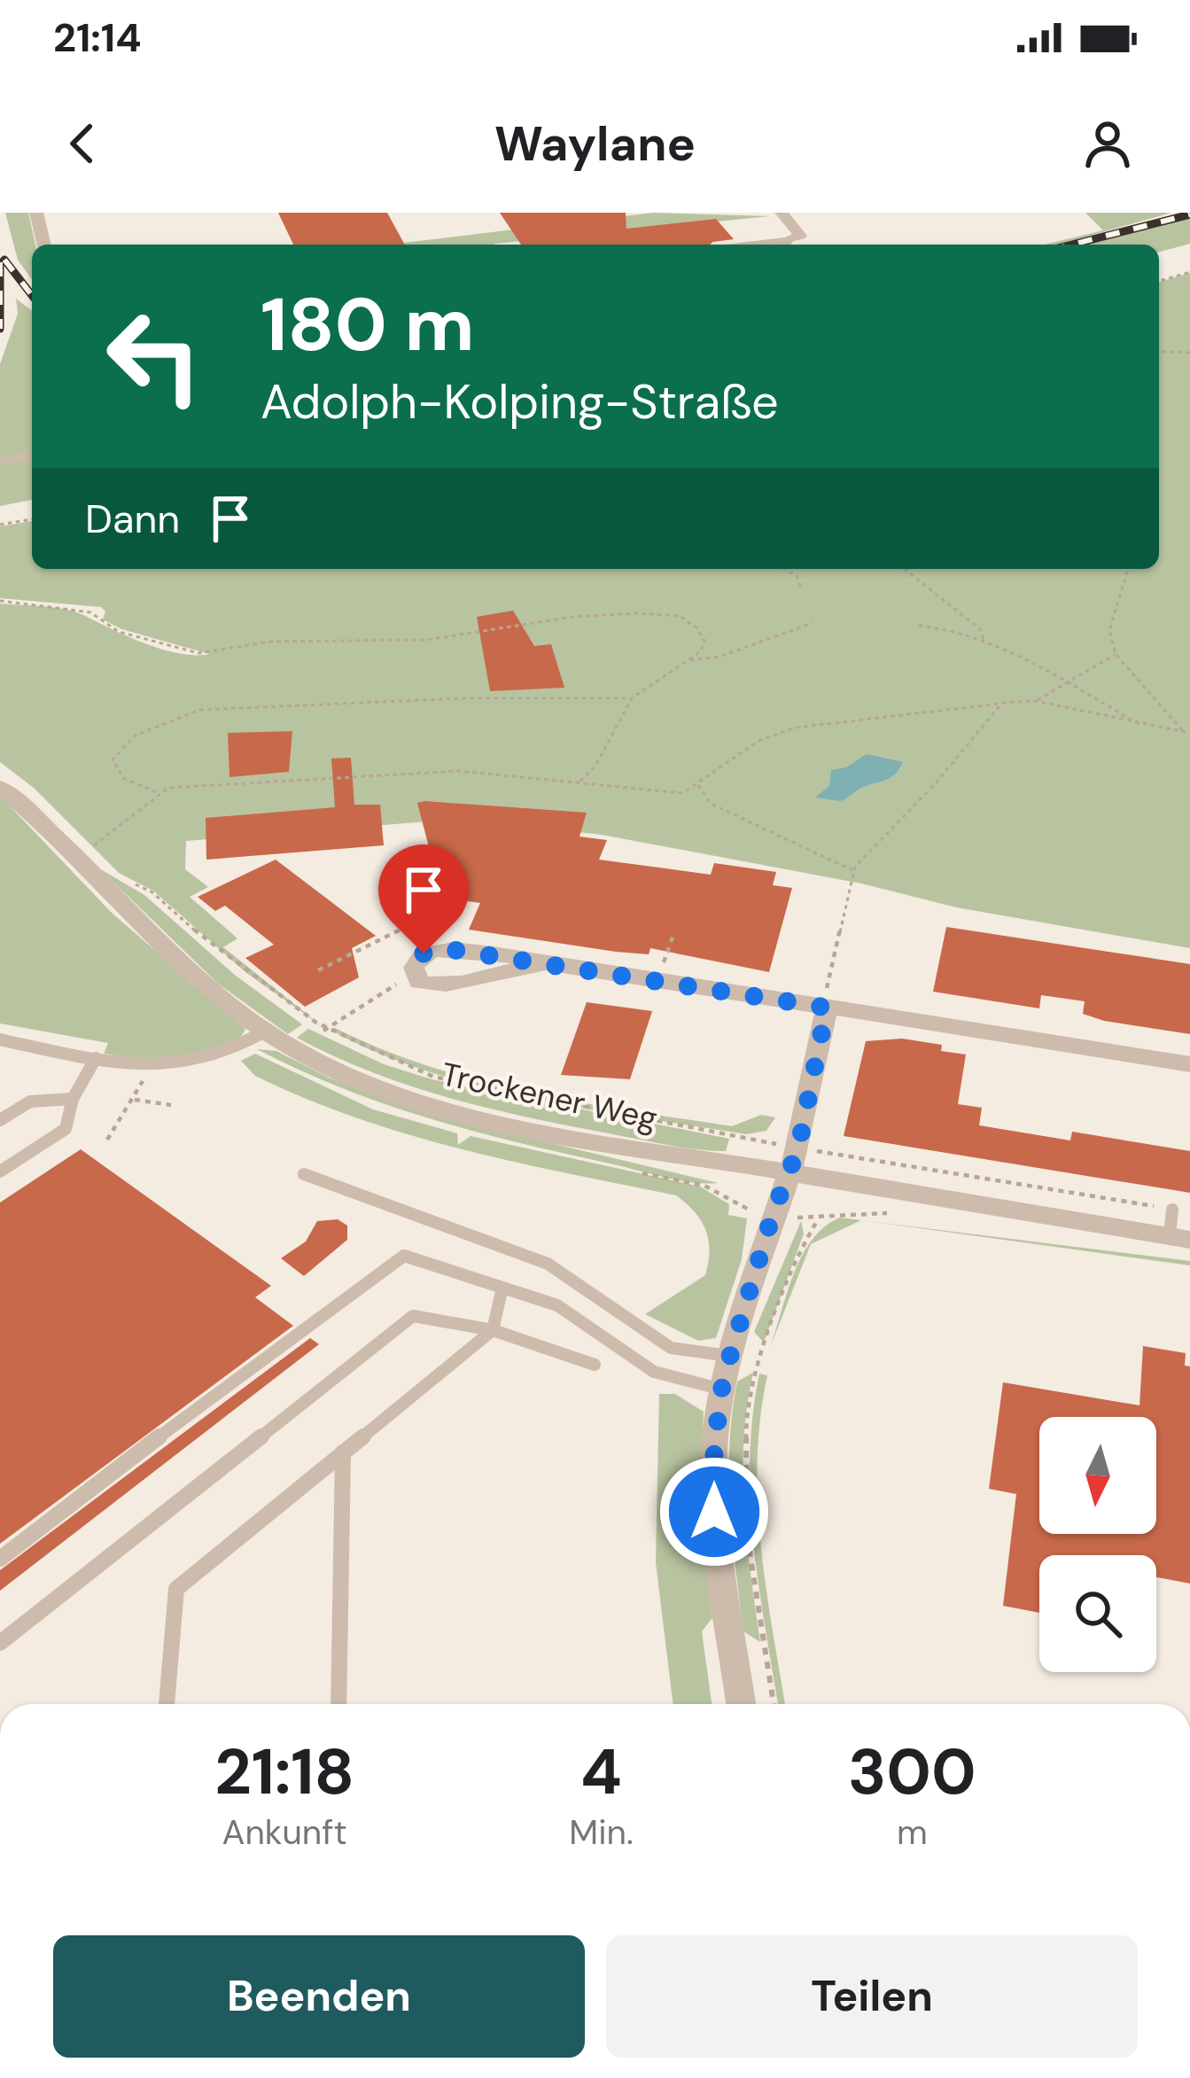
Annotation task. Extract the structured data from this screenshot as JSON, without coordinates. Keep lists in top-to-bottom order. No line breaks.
{"streets":{"street":["Trockener Weg"]},"north":"bottom","page":{"status":"21:14","header":"Waylane","turn":["180 m","Adolph-Kolping-Straße"],"then":"Dann","eta":["21:18","Ankunft","4","Min.","300","m"],"buttons":["Beenden","Teilen"]}}
